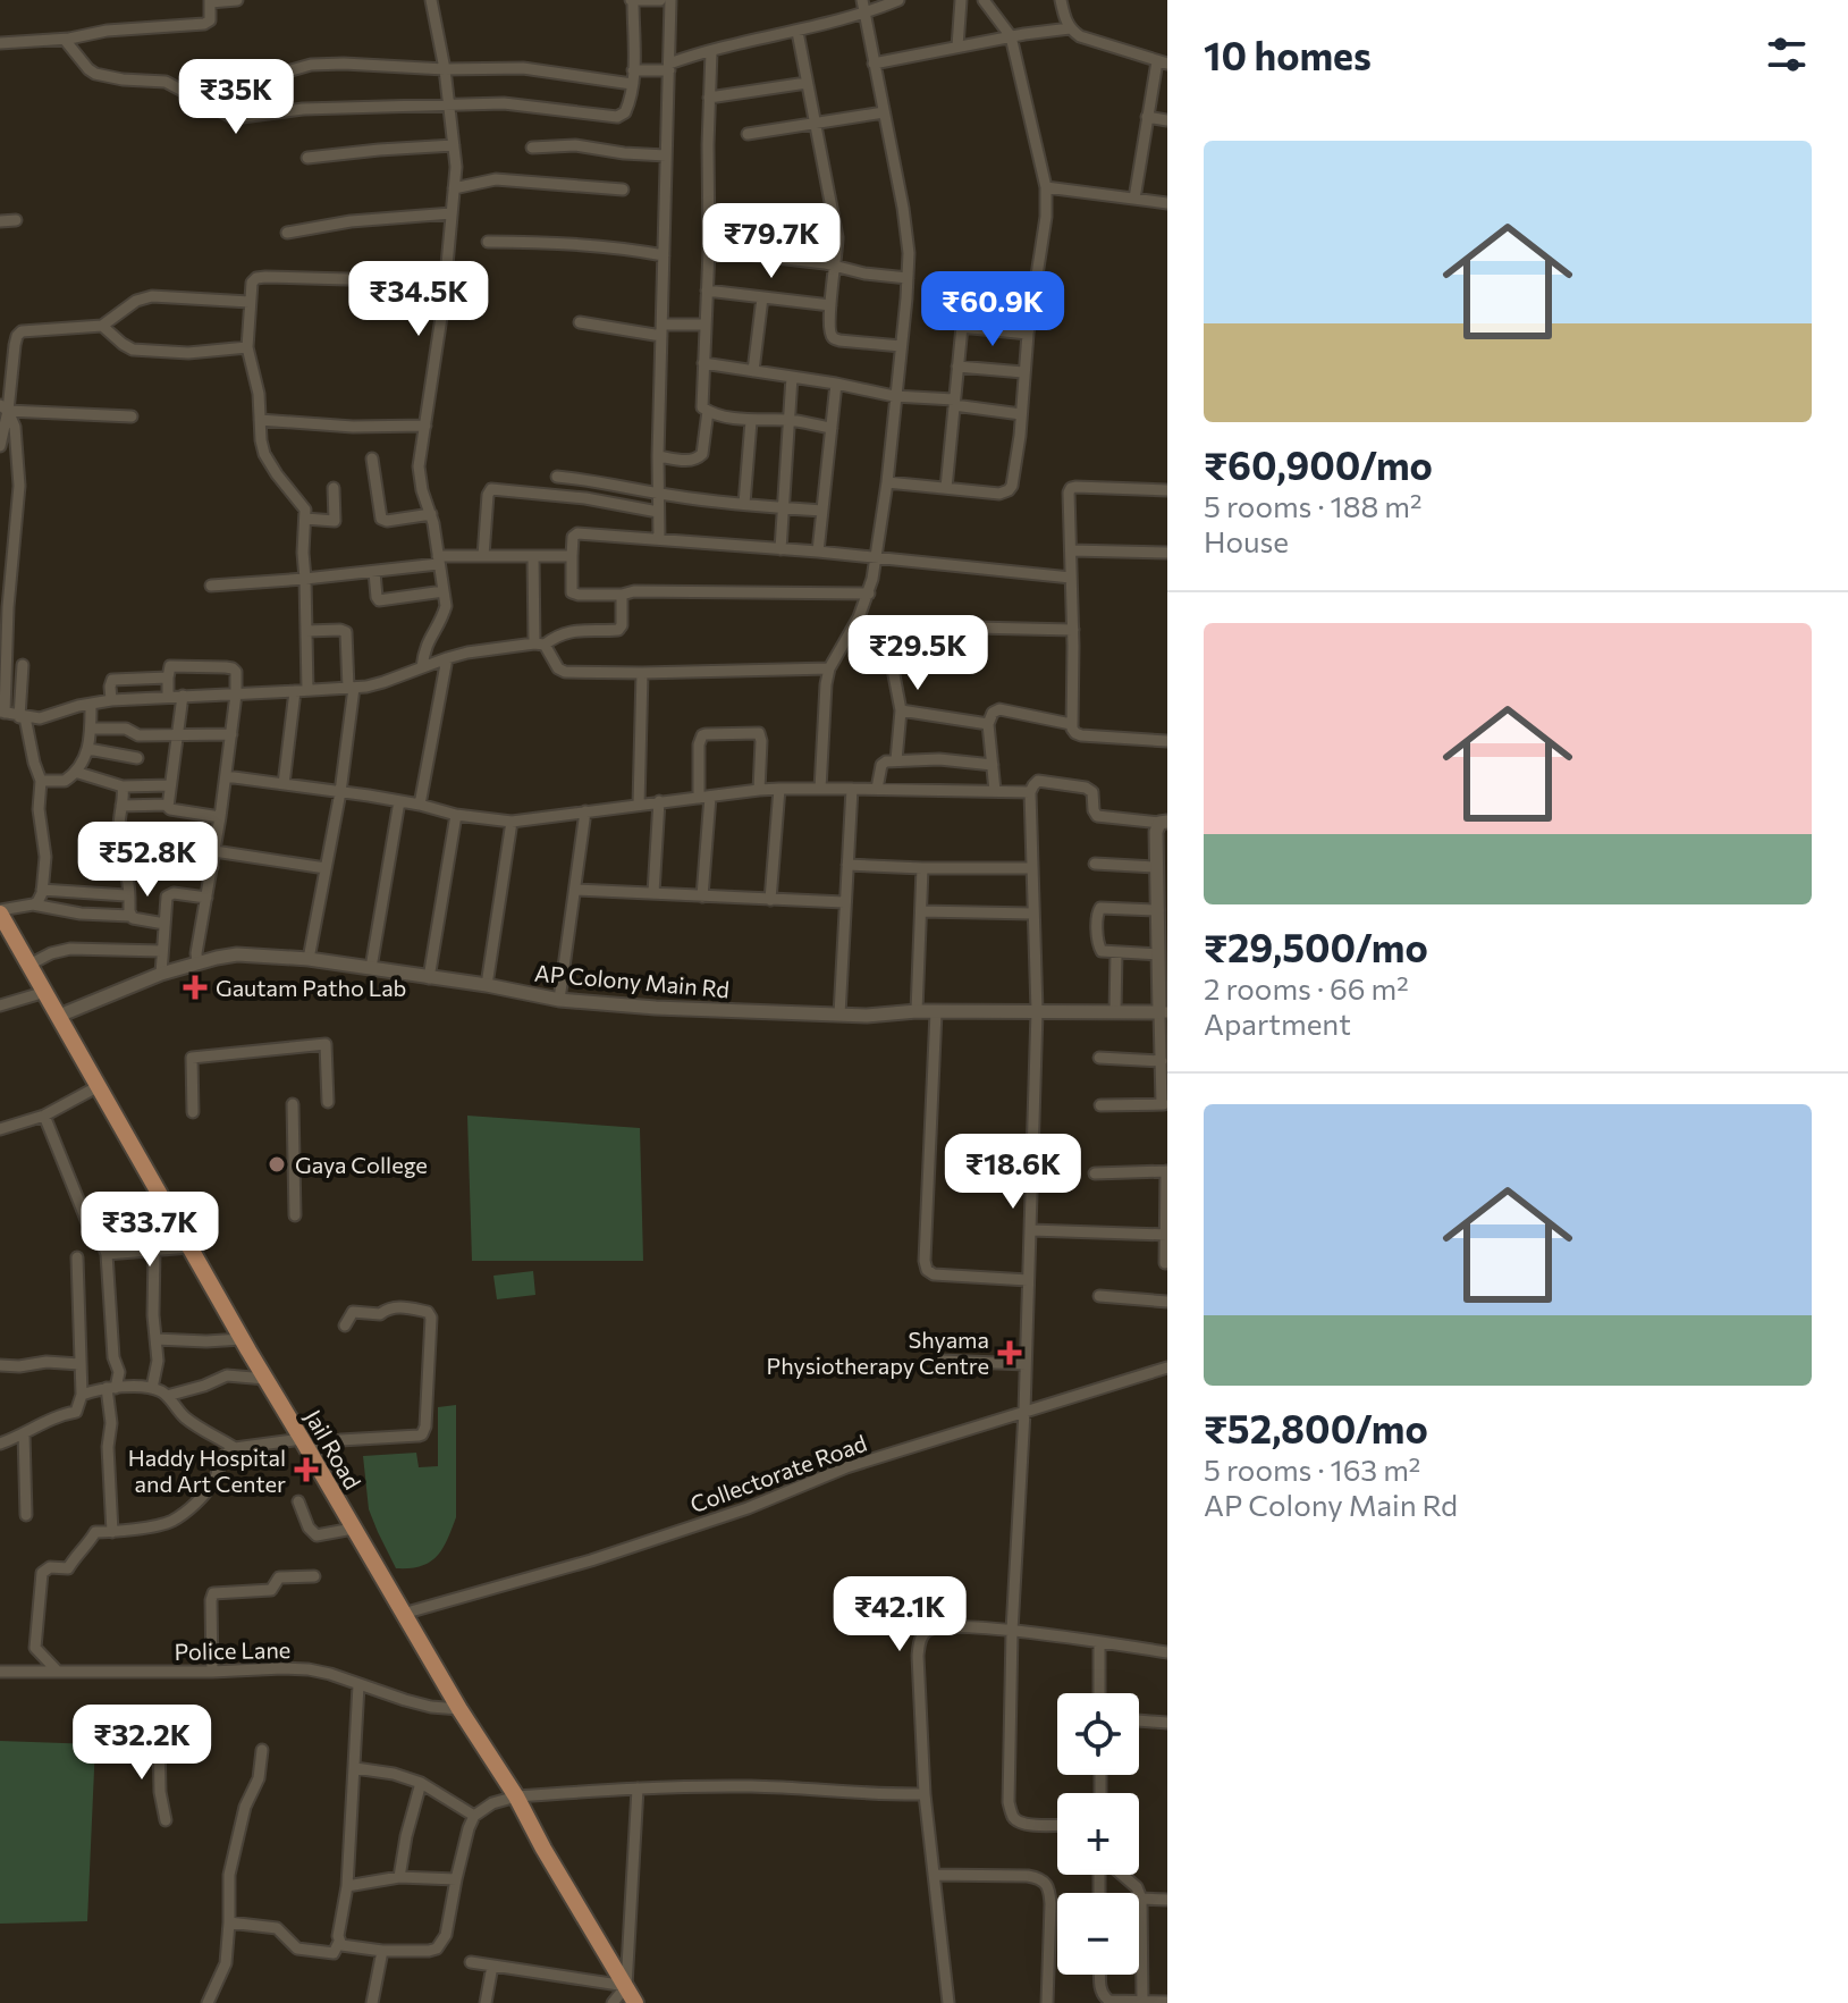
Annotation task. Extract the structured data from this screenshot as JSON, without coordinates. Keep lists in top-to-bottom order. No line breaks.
{"streets":{"main road":["Jail Road"],"street":["AP Colony Main Rd","Collectorate Road","Police Lane"]},"crossings":[["AP Colony Main Rd","Jail Road"],["Jail Road","Collectorate Road"],["Jail Road","Police Lane"]],"places":{"health":["Gautam Patho Lab","Shyama Physiotherapy Centre","Haddy Hospital and Art Center"],"other":["Gaya College"]},"page":{"heading":"10 homes","price":["₹35K","₹79.7K","₹34.5K","₹60.9K","₹29.5K","₹52.8K","₹18.6K","₹33.7K","₹42.1K","₹32.2K"],"list":[{"name":"₹60,900/mo","note":"5 rooms · 188 m² · House"},{"name":"₹29,500/mo","note":"2 rooms · 66 m² · Apartment"},{"name":"₹52,800/mo","note":"5 rooms · 163 m² · AP Colony Main Rd"}],"map_buttons":["+","−"]}}
